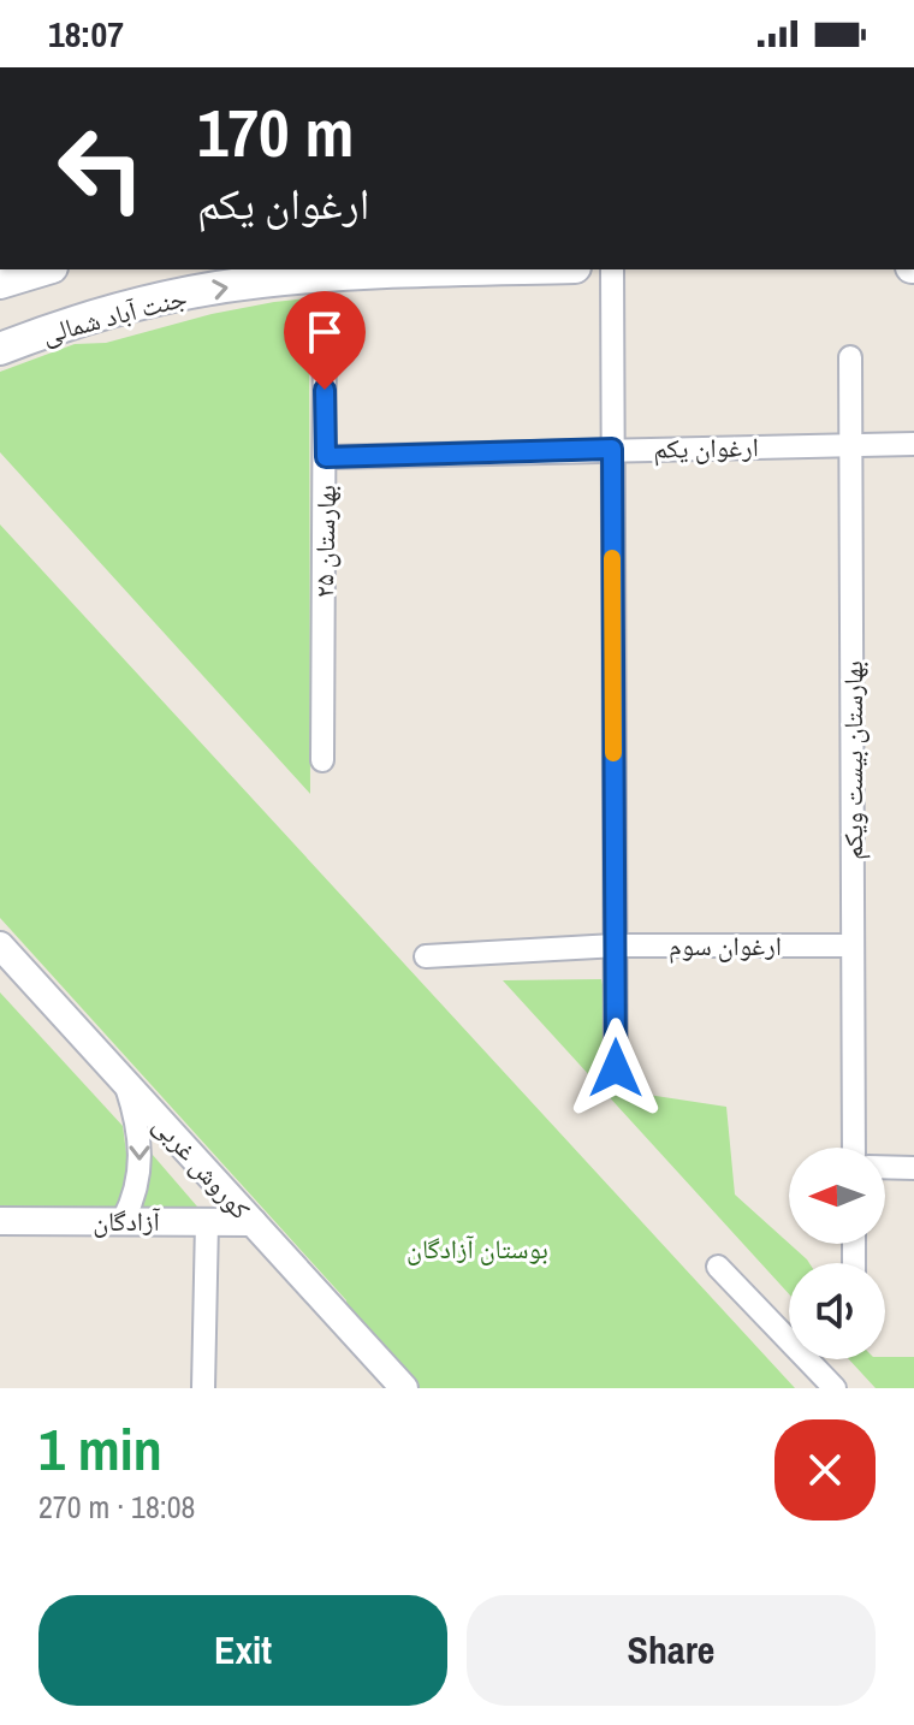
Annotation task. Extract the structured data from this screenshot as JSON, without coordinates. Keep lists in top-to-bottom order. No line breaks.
{"streets":{"main road":["جنت آباد شمالی"],"street":["ارغوان یکم","بهارستان ۲۵","بهارستان بیست ویکم","ارغوان سوم","کوروش غربی","آزادگان"]},"crossings":[["ارغوان یکم","بهارستان ۲۵"],["ارغوان یکم","بهارستان بیست ویکم"],["بهارستان بیست ویکم","ارغوان سوم"],["کوروش غربی","آزادگان"]],"one_way":["جنت آباد شمالی"],"parks":["بوستان آزادگان"],"north":"left","page":{"status":"18:07","turn":["170 m","ارغوان یکم"],"heading":["1 min","270 m · 18:08"],"buttons":["Exit","Share"]}}
